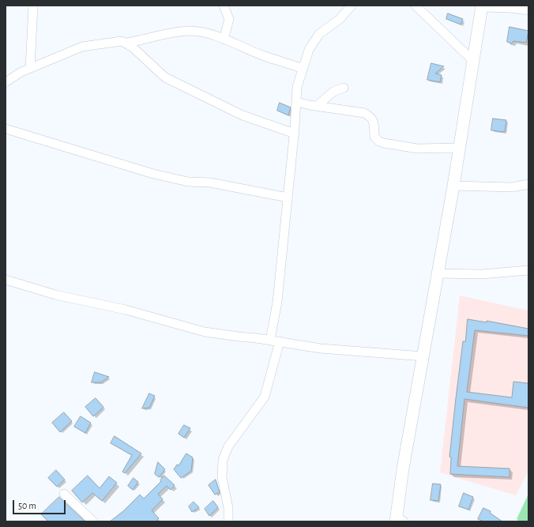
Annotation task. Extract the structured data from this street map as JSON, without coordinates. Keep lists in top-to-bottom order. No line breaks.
{"scale_bar":"50 m"}
